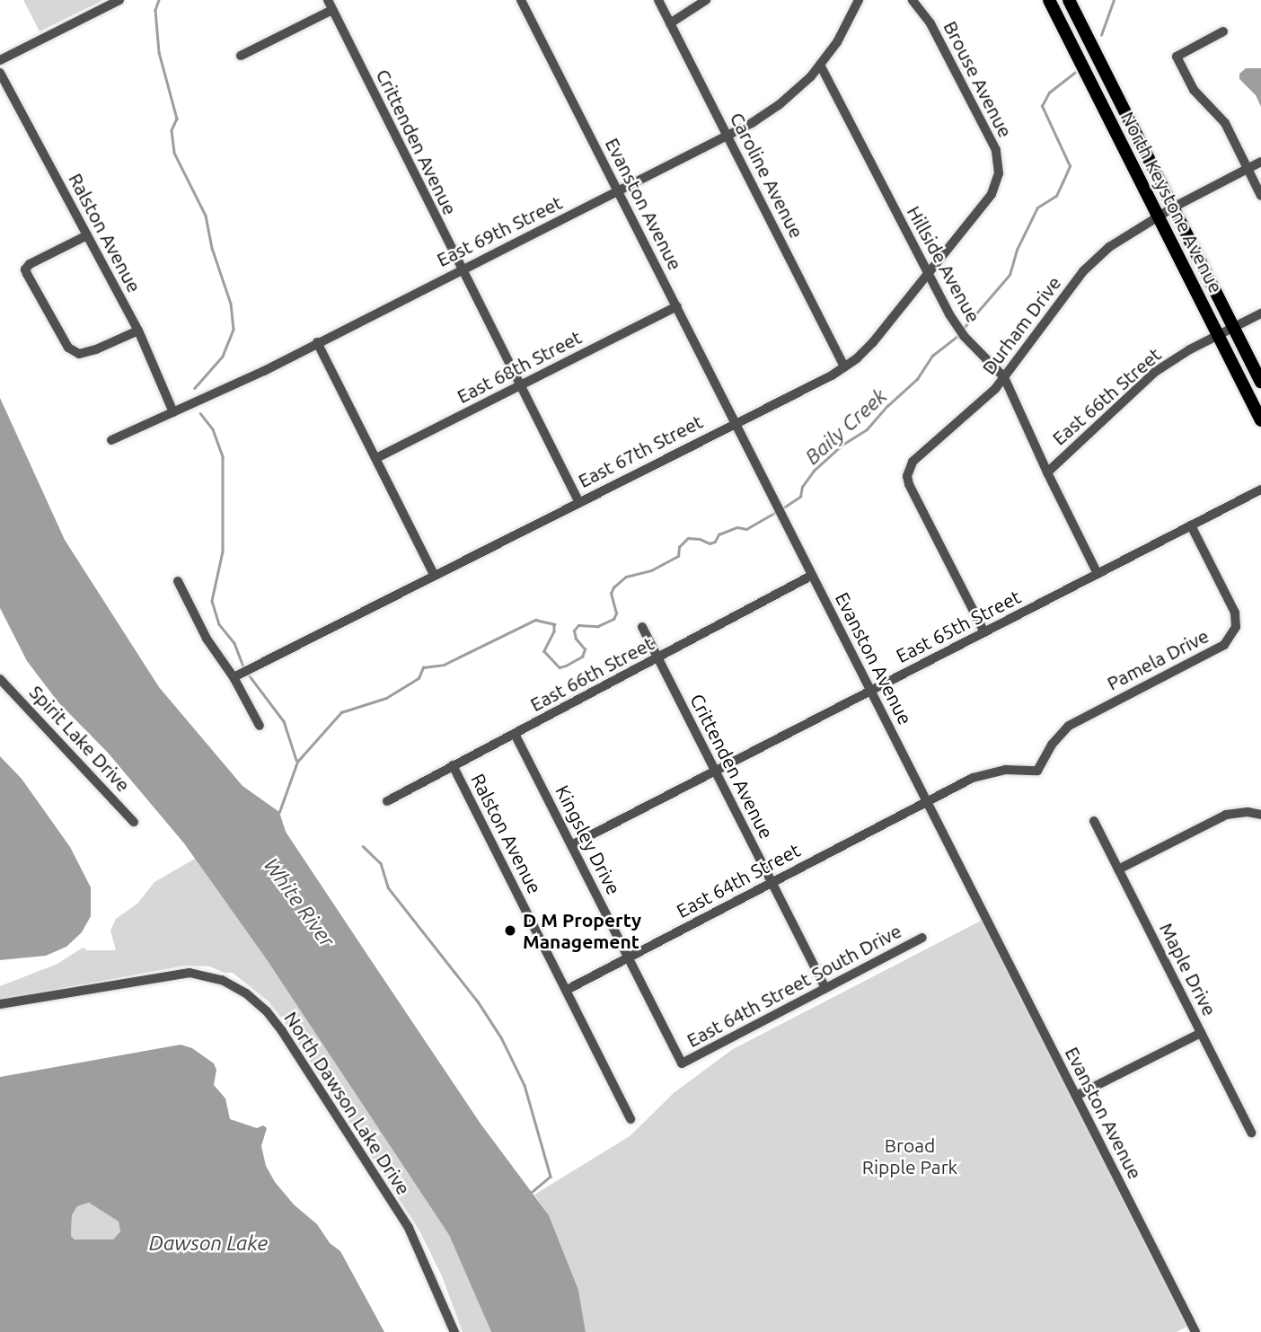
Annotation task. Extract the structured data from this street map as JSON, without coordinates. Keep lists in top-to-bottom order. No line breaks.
{"streets":{"main road":["North Keystone Avenue"],"street":["Brouse Avenue","Crittenden Avenue","Caroline Avenue","Evanston Avenue","East 69th Street","Ralston Avenue","Hillside Avenue","Durham Drive","East 68th Street","East 66th Street","East 67th Street","East 65th Street","Pamela Drive","Spirit Lake Drive","Kingsley Drive","East 64th Street","Maple Drive","East 64th Street South Drive","North Dawson Lake Drive"]},"crossings":[["Brouse Avenue","East 67th Street"],["Crittenden Avenue","East 69th Street"],["Crittenden Avenue","East 68th Street"],["Crittenden Avenue","East 66th Street"],["Crittenden Avenue","East 67th Street"],["Crittenden Avenue","East 65th Street"],["Crittenden Avenue","East 64th Street"],["Crittenden Avenue","East 64th Street South Drive"],["Caroline Avenue","East 69th Street"],["Caroline Avenue","East 67th Street"],["North Keystone Avenue","Durham Drive"],["North Keystone Avenue","East 66th Street"],["Evanston Avenue","East 69th Street"],["Evanston Avenue","East 68th Street"],["Evanston Avenue","East 66th Street"],["Evanston Avenue","East 67th Street"],["Evanston Avenue","East 65th Street"],["Evanston Avenue","Pamela Drive"],["Evanston Avenue","East 64th Street"],["East 69th Street","Ralston Avenue"],["East 69th Street","Hillside Avenue"],["Ralston Avenue","East 66th Street"],["Ralston Avenue","East 64th Street"],["Hillside Avenue","Durham Drive"],["Hillside Avenue","East 66th Street"],["Hillside Avenue","East 67th Street"],["Hillside Avenue","East 65th Street"],["Durham Drive","East 65th Street"],["East 66th Street","Kingsley Drive"],["East 65th Street","Pamela Drive"],["East 65th Street","Kingsley Drive"],["Pamela Drive","East 64th Street"],["Kingsley Drive","East 64th Street"],["Kingsley Drive","East 64th Street South Drive"]],"water":["Baily Creek","White River","Dawson Lake"],"parks":["Broad Ripple Park"],"places":["D M Property Management"]}
